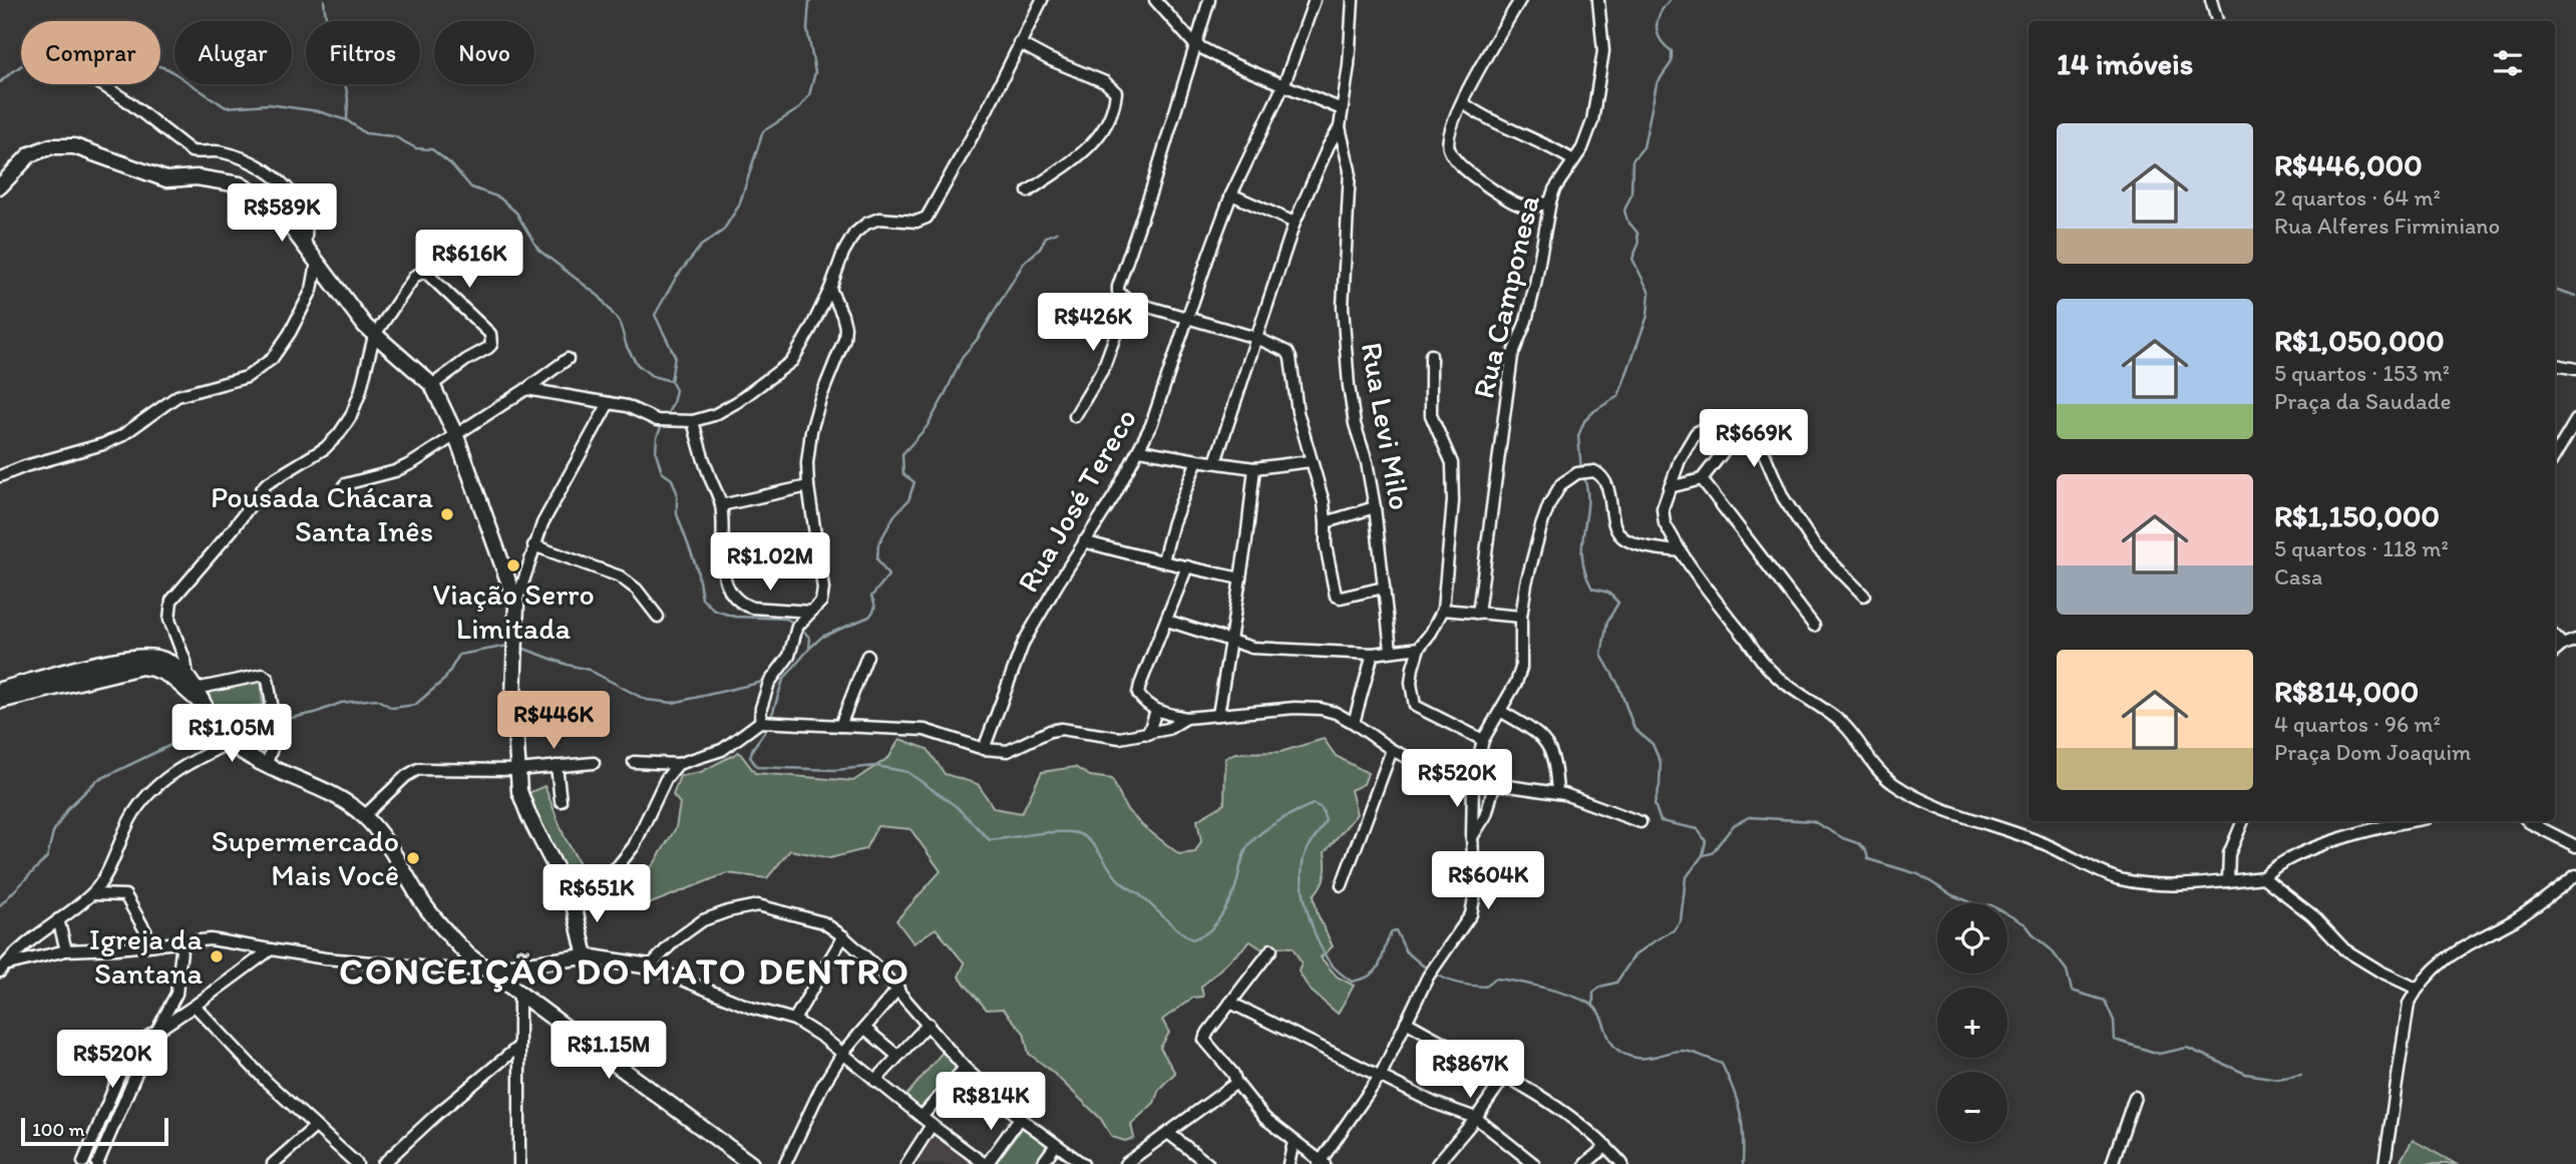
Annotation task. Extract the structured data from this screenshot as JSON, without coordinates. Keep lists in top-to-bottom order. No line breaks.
{"streets":{"street":["Rua Camponesa","Rua Levi Milo","Rua José Tereco"]},"districts":["CONCEIÇÃO DO MATO DENTRO"],"places":["Pousada Chácara Santa Inês","Viação Serro Limitada","Supermercado Mais Você","Igreja da Santana"],"scale_bar":"100 m","page":{"chip":["Comprar","Alugar","Filtros","Novo"],"heading":"14 imóveis","list":[{"name":"R$446,000","note":"2 quartos · 64 m² · Rua Alferes Firminiano"},{"name":"R$1,050,000","note":"5 quartos · 153 m² · Praça da Saudade"},{"name":"R$1,150,000","note":"5 quartos · 118 m² · Casa"},{"name":"R$814,000","note":"4 quartos · 96 m² · Praça Dom Joaquim"}],"price":["R$589K","R$616K","R$426K","R$669K","R$1.02M","R$446K","R$1.05M","R$520K","R$604K","R$651K","R$1.15M","R$520K","R$867K","R$814K"],"map_buttons":["+","−"],"scale":"100 m"}}
